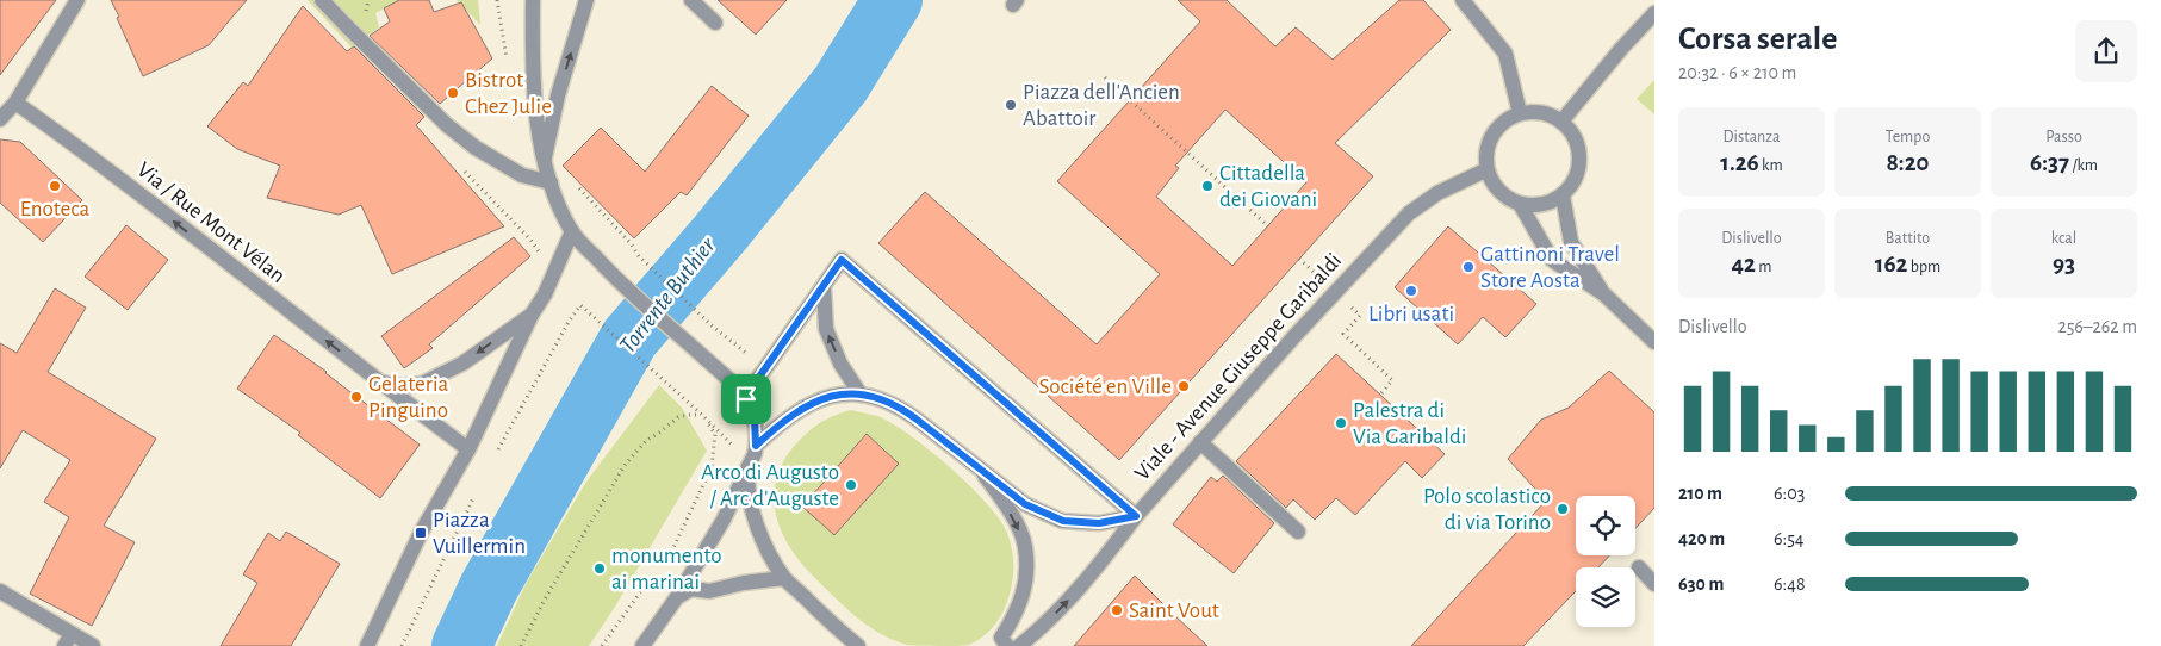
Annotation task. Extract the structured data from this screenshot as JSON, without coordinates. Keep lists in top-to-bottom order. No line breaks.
{"streets":{"street":["Via / Rue Mont Vélan","Viale - Avenue Giuseppe Garibaldi"]},"one_way":["Via / Rue Mont Vélan"],"water":["Torrente Buthier"],"places":{"other":["Bistrot Chez Julie","Piazza dell'Ancien Abattoir","Enoteca","Cittadella dei Giovani","Gattinoni Travel Store Aosta","Libri usati","Société en Ville","Gelateria Pinguino","Palestra di Via Garibaldi","Arco di Augusto / Arc d'Auguste","Polo scolastico di via Torino","monumento ai marinai","Saint Vout"],"transit":["Piazza Vuillermin"]},"page":{"heading":["Corsa serale","20:32 · 6 × 210 m"],"stats":[["Distanza","1.26 km"],["Tempo","8:20"],["Passo","6:37 /km"],["Dislivello","42 m"],["Battito","162 bpm"],["kcal","93"]],"chart":["Dislivello","256–262 m"],"list":[{"name":"210 m","note":"6:03"},{"name":"420 m","note":"6:54"},{"name":"630 m","note":"6:48"}]}}
